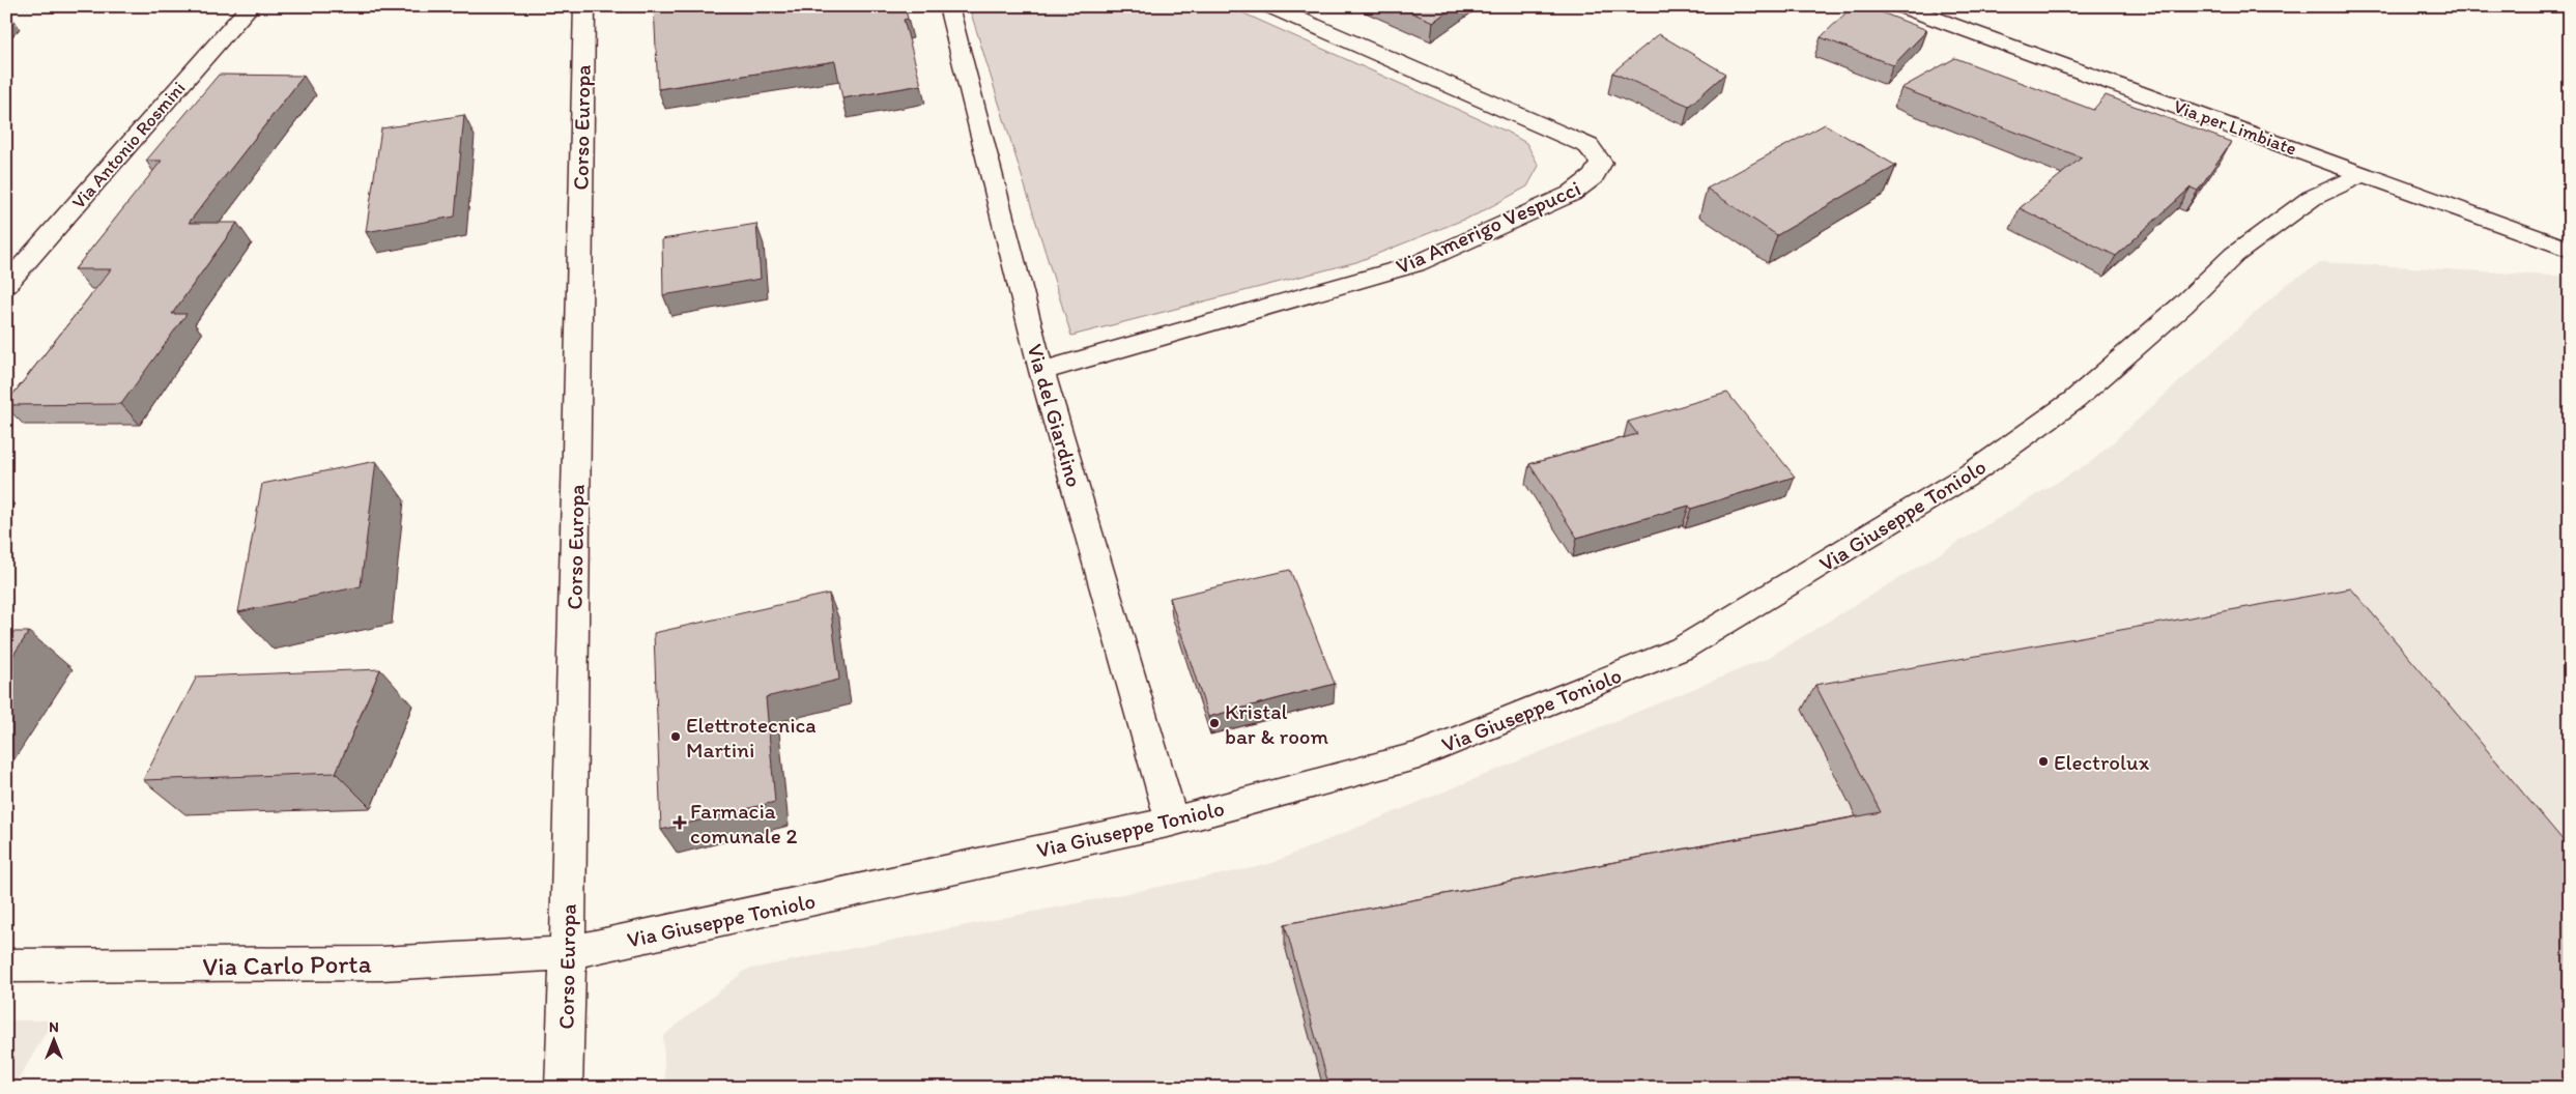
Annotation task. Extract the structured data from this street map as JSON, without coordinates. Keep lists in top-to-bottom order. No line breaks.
{"streets":{"street":["Corso Europa","Via per Limbiate","Via Antonio Rosmini","Via Amerigo Vespucci","Via del Giardino","Via Giuseppe Toniolo","Via Carlo Porta"]},"crossings":[["Corso Europa","Via Giuseppe Toniolo"],["Corso Europa","Via Carlo Porta"],["Via per Limbiate","Via Giuseppe Toniolo"],["Via Amerigo Vespucci","Via del Giardino"],["Via del Giardino","Via Giuseppe Toniolo"],["Via Giuseppe Toniolo","Via Carlo Porta"]],"places":{"other":["Kristal bar & room","Elettrotecnica Martini","Electrolux"],"health":["Farmacia comunale 2"]},"north":"top"}
